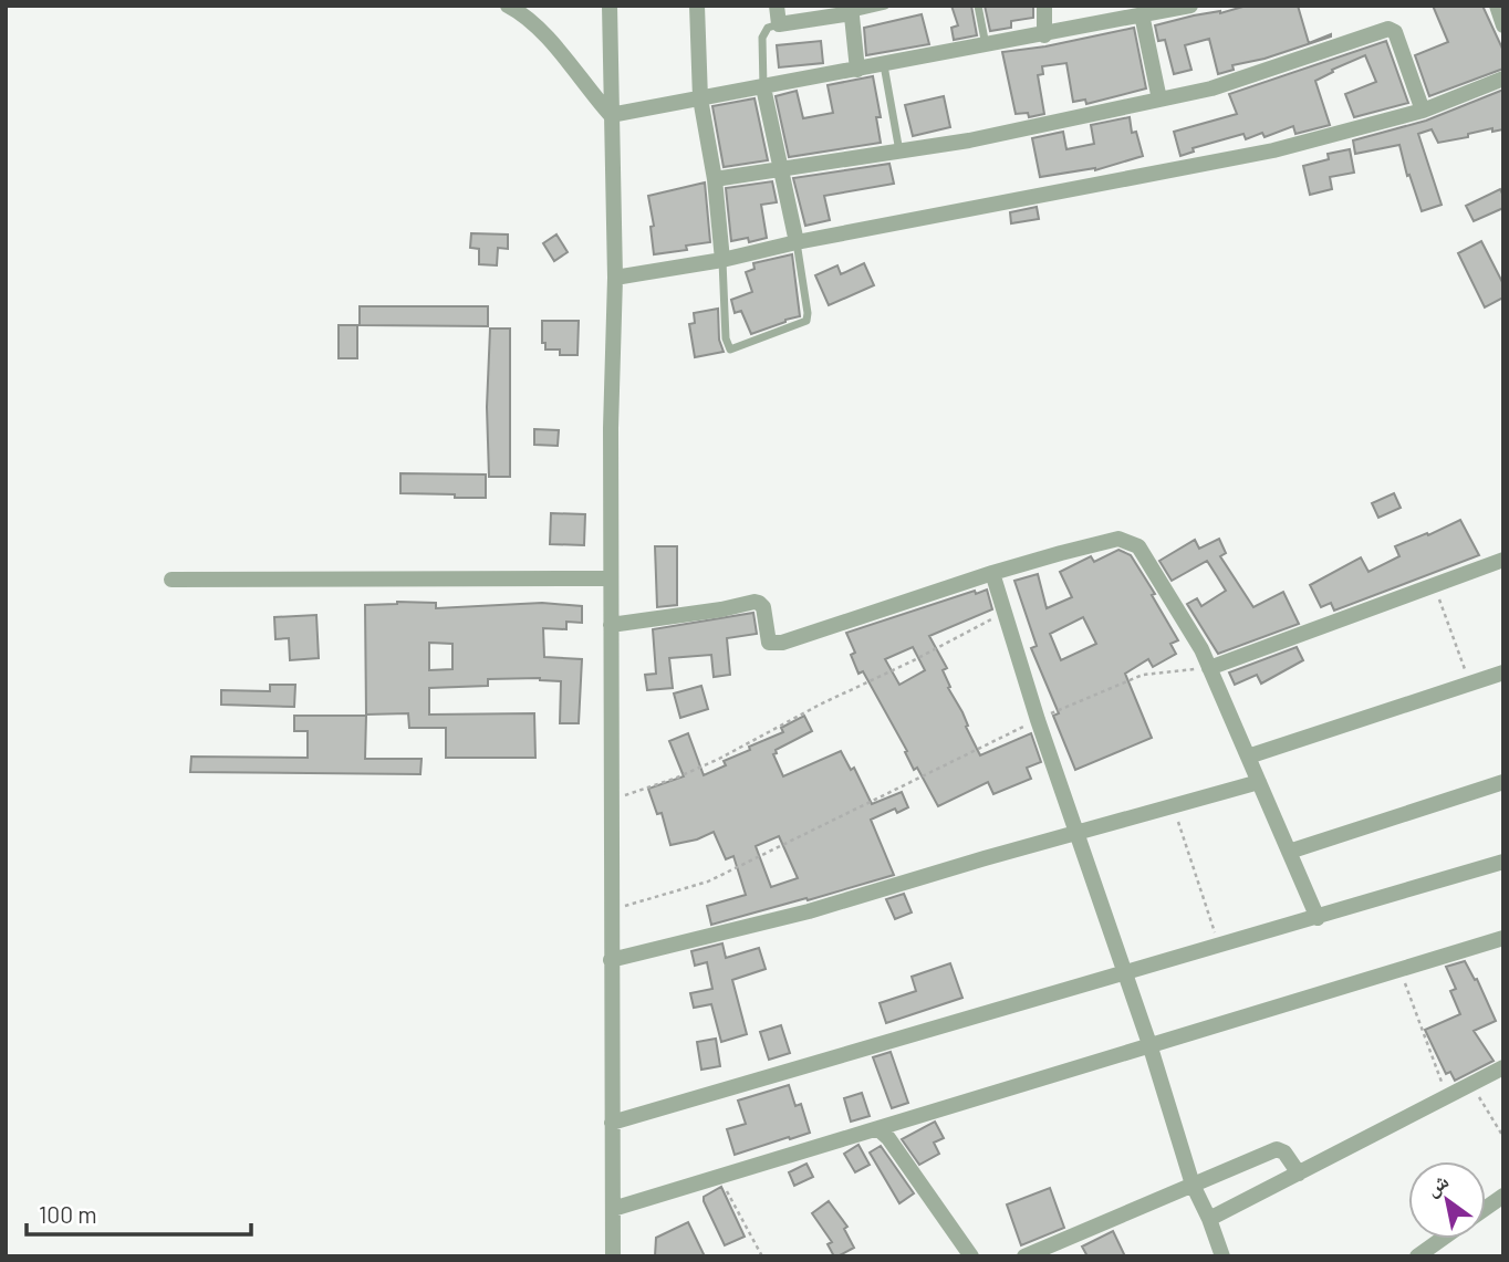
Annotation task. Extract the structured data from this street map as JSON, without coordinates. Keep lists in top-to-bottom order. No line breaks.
{"scale_bar":"100 m","north":"top left"}
